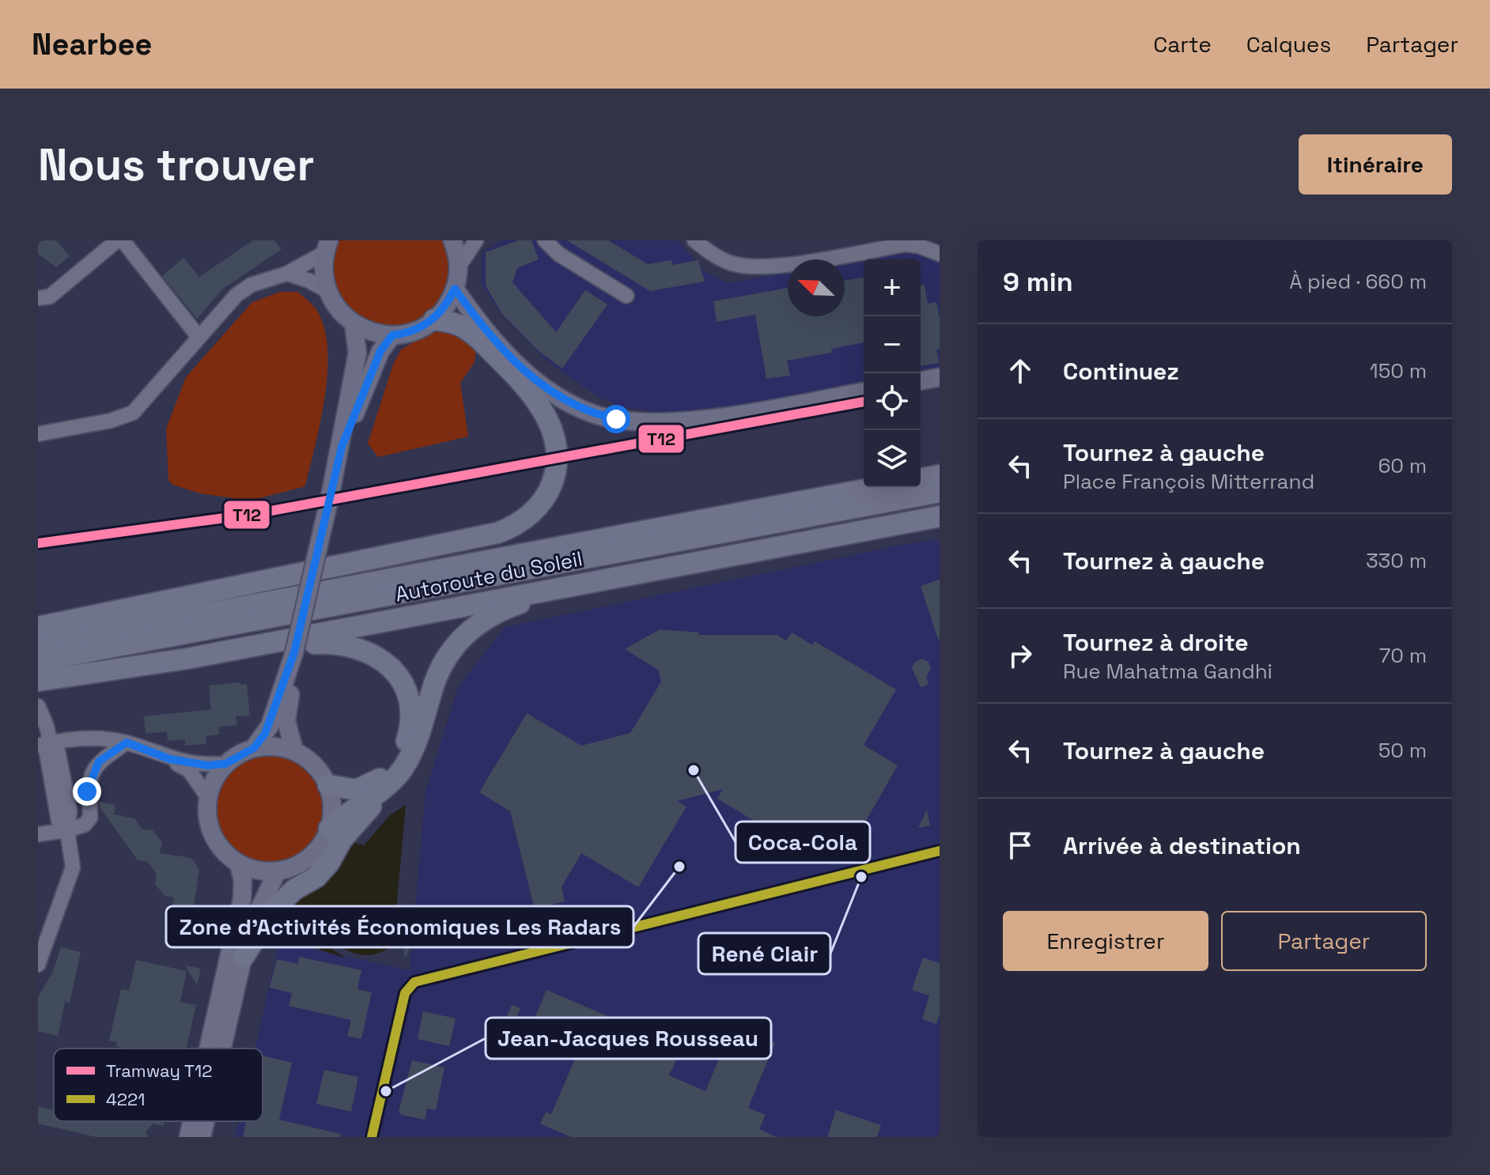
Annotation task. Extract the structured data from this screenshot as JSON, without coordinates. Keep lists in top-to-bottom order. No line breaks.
{"streets":{"highway":["Autoroute du Soleil"]},"places":["Coca-Cola","Zone d'Activités Économiques Les Radars","René Clair","Jean-Jacques Rousseau"],"lines":["tram line T12","transit line 4221"],"legend":["Tramway T12","4221"],"north":"top left","page":{"header":"Nearbee","nav":["Carte","Calques","Partager"],"buttons":["Itinéraire",["Enregistrer","Partager"]],"title":"Nous trouver","heading":["9 min","À pied · 660 m"],"map_buttons":["+","−"],"list":[["Continuez","150 m"],["Tournez à gauche","Place François Mitterrand","60 m"],["Tournez à gauche","330 m"],["Tournez à droite","Rue Mahatma Gandhi","70 m"],["Tournez à gauche","50 m"],"Arrivée à destination"]}}
